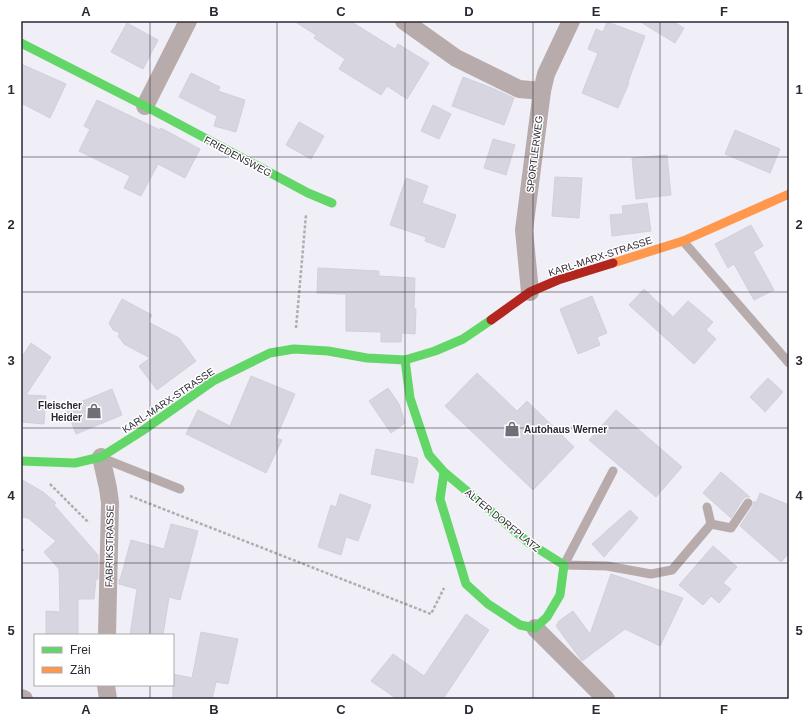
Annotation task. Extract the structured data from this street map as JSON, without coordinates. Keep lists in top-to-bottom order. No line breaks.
{"streets":{"street":["SPORTLERWEG","FRIEDENSWEG","KARL-MARX-STRASSE","ALTER DORFPLATZ","FABRIKSTRASSE"]},"crossings":[["SPORTLERWEG","KARL-MARX-STRASSE"],["KARL-MARX-STRASSE","ALTER DORFPLATZ"],["KARL-MARX-STRASSE","FABRIKSTRASSE"]],"places":{"shop":["Fleischer Heider","Autohaus Werner"]},"legend":["Frei","Zäh"],"grid":{"columns":["A","B","C","D","E","F"],"rows":["1","2","3","4","5"]}}
